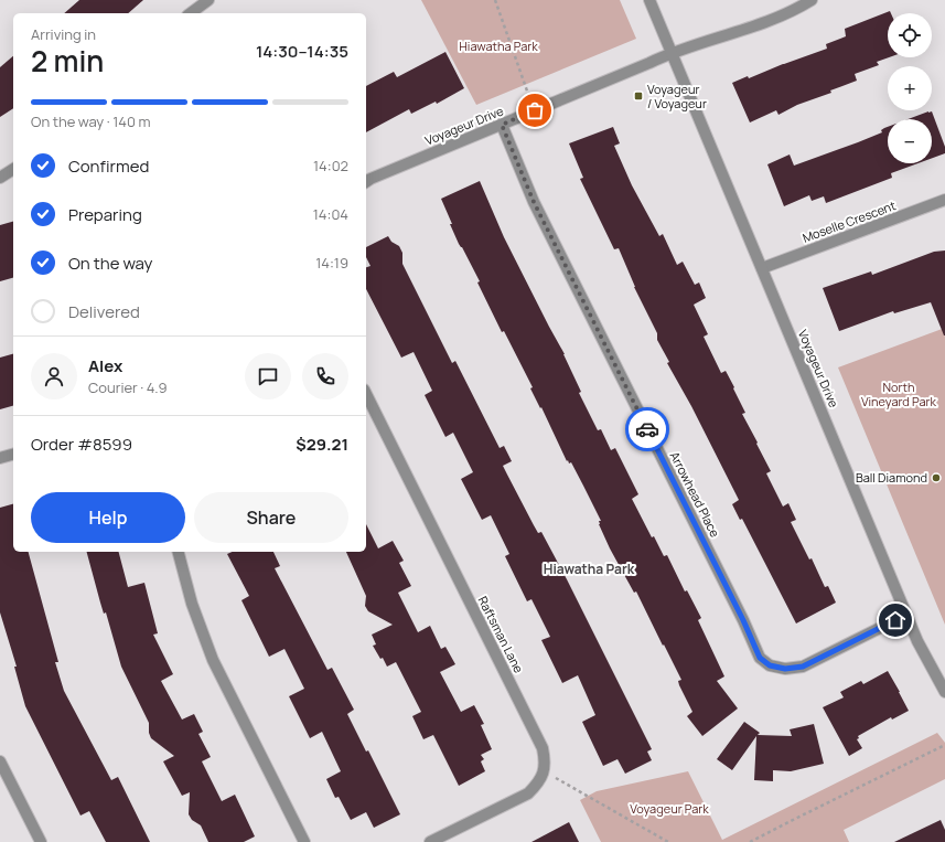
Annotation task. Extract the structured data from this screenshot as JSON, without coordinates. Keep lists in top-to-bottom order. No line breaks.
{"streets":{"street":["Voyageur Drive","Moselle Crescent","Arrowhead Place","Raftsman Lane"]},"crossings":[["Voyageur Drive","Moselle Crescent"],["Voyageur Drive","Arrowhead Place"]],"districts":["Hiawatha Park"],"parks":["Hiawatha Park","North Vineyard Park","Voyageur Park"],"places":{"transit":["Voyageur / Voyageur"],"other":["Ball Diamond"]},"page":{"map_buttons":["+","−"],"heading":["2 min","Arriving in","14:30–14:35"],"panel":["Alex","Courier · 4.9","Order #8599","$29.21"],"bar":"On the way · 140 m","list":[["Confirmed","14:02"],["Preparing","14:04"],["On the way","14:19"],"Delivered"],"buttons":["Help","Share"]}}
